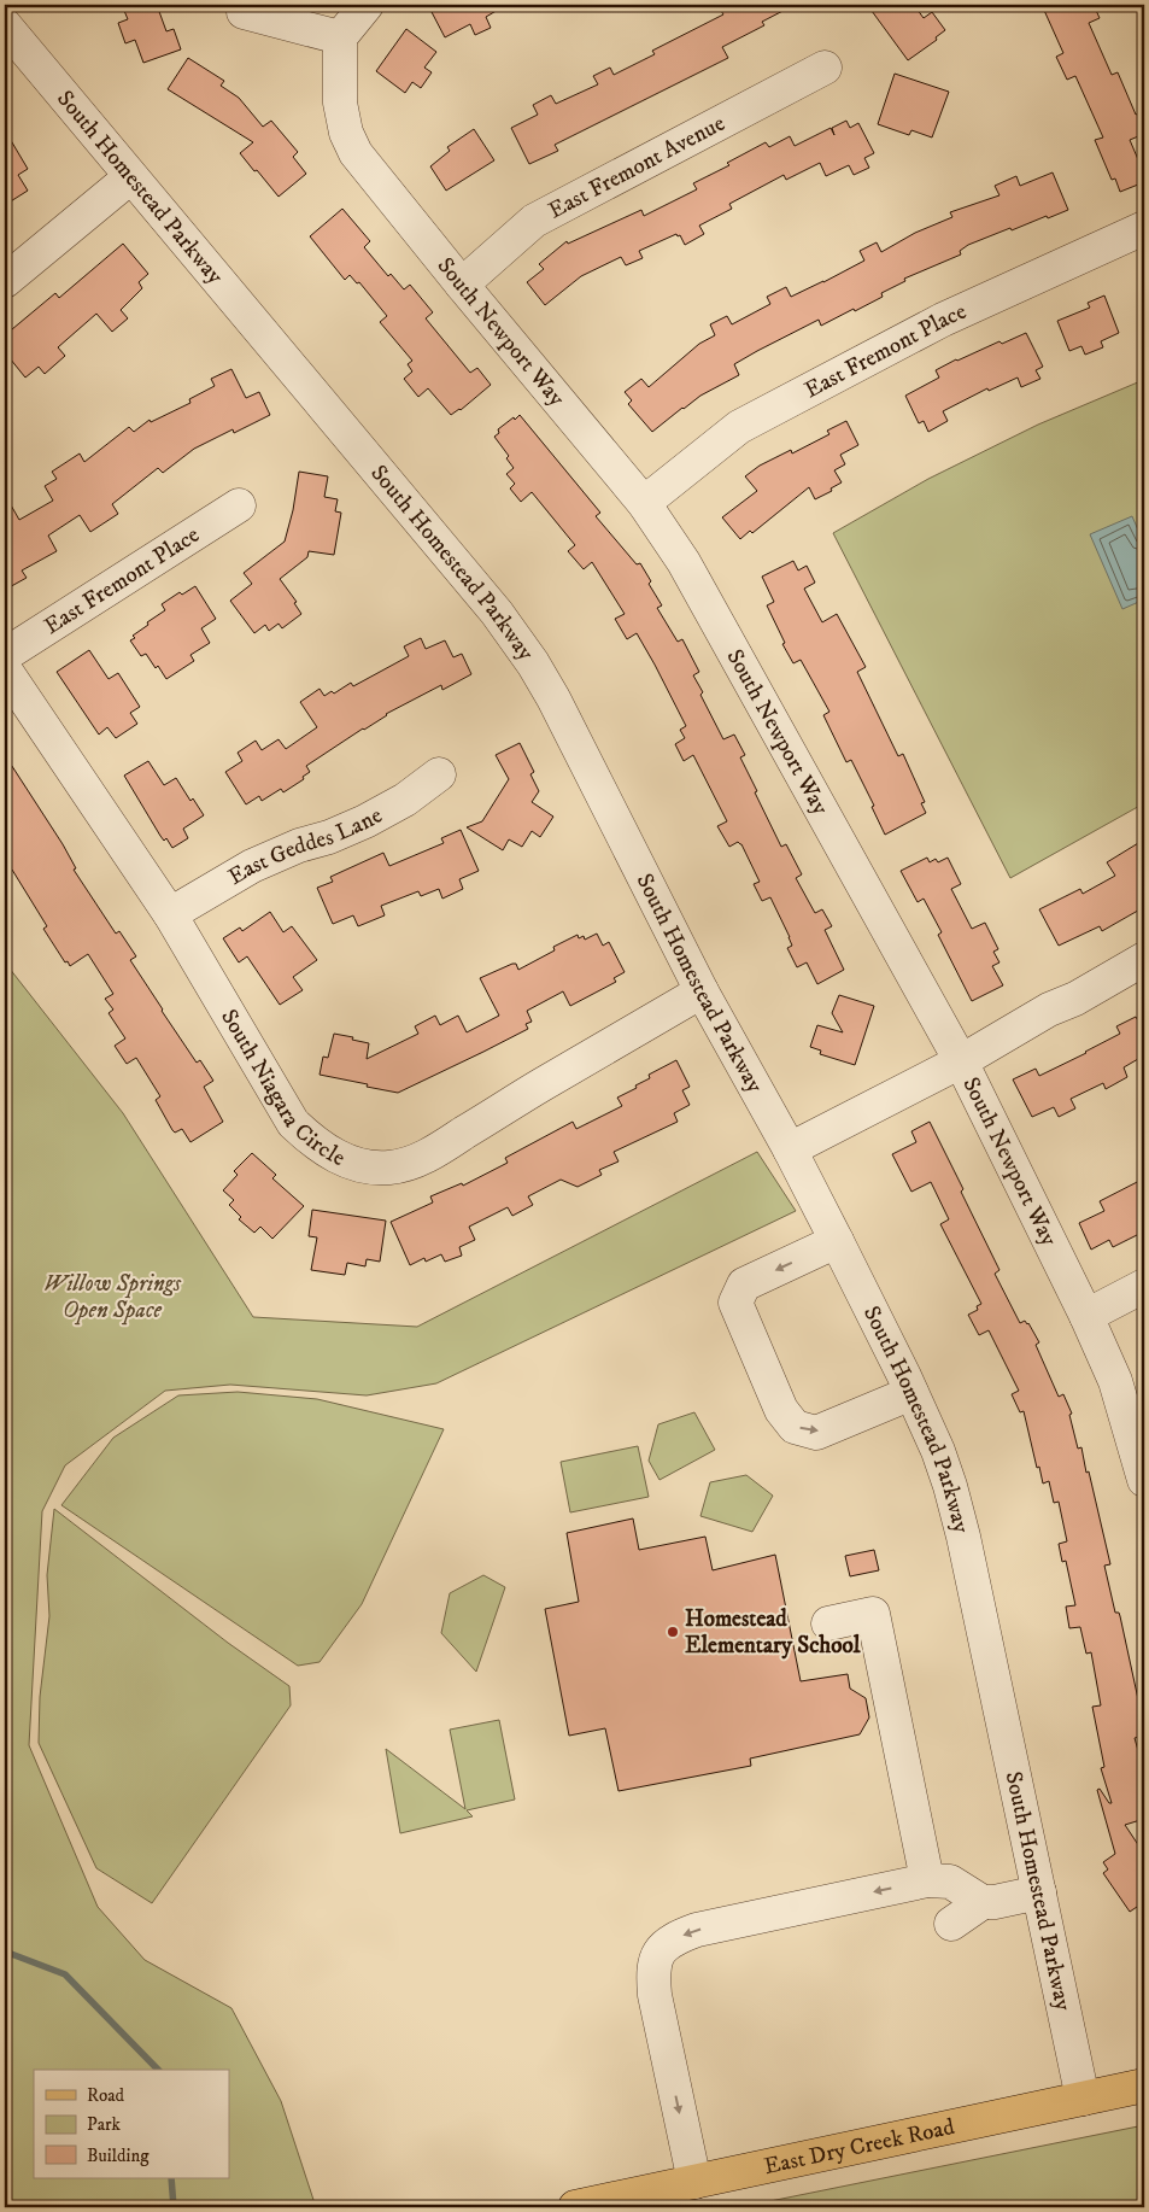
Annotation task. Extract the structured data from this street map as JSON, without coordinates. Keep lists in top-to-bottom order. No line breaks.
{"streets":{"main road":["East Dry Creek Road"],"street":["East Fremont Avenue","South Homestead Parkway","South Newport Way","East Fremont Place","East Geddes Lane","South Niagara Circle"]},"crossings":[["East Fremont Avenue","South Newport Way"],["South Homestead Parkway","South Niagara Circle"],["South Homestead Parkway","East Dry Creek Road"],["South Newport Way","East Fremont Place"],["East Geddes Lane","South Niagara Circle"]],"parks":["Willow Springs Open Space"],"places":["Homestead Elementary School"],"legend":["Road","Park","Building"]}
